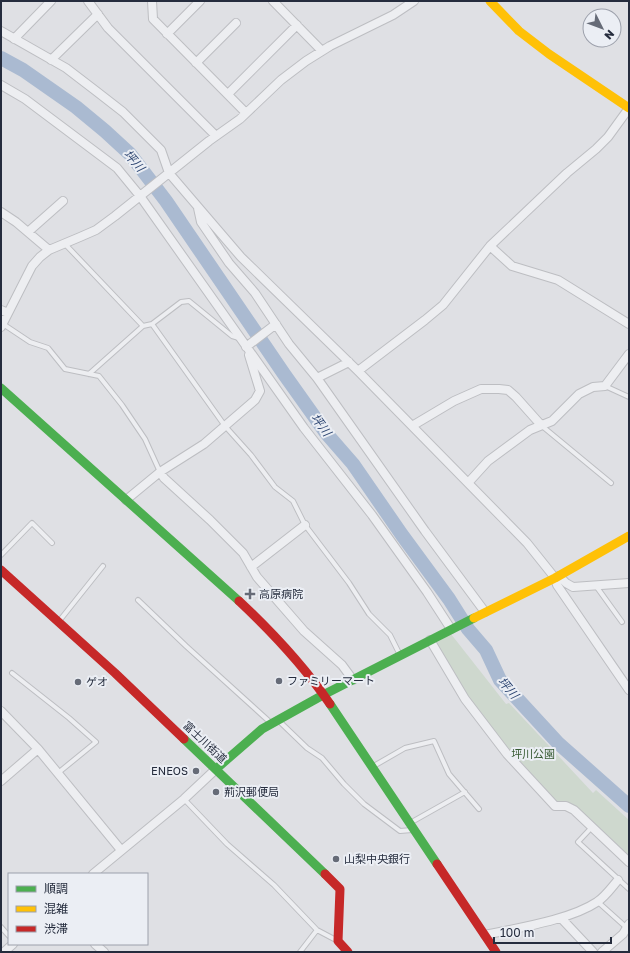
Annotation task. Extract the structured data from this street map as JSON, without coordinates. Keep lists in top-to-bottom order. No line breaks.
{"streets":{"street":["富士川街道"]},"water":["坪川"],"parks":["坪川公園"],"places":{"health":["高原病院"],"other":["ファミリーマート","ゲオ","ENEOS","荊沢郵便局","山梨中央銀行"]},"legend":["順調","混雑","渋滞"],"scale_bar":"100 m","north":"bottom right"}
